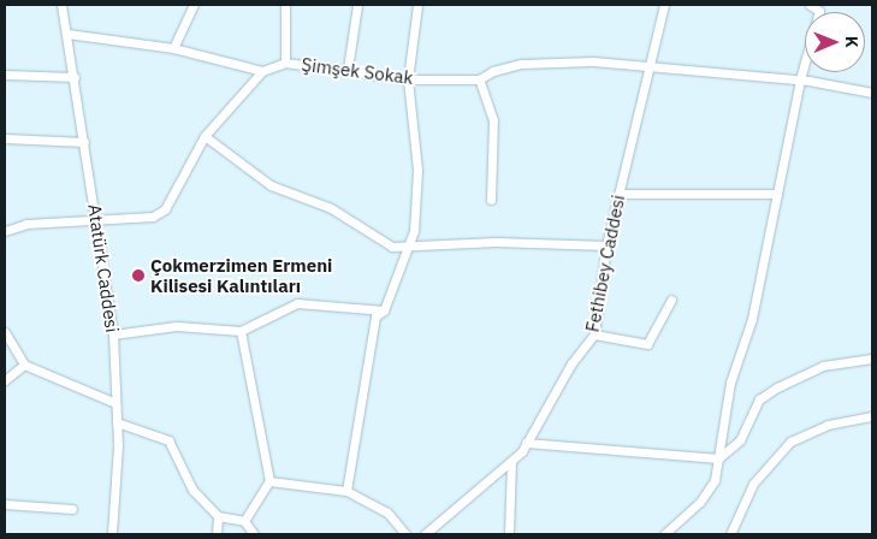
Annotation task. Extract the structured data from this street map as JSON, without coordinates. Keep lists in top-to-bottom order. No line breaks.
{"streets":{"street":["Şimşek Sokak","Fethibey Caddesi","Atatürk Caddesi"]},"crossings":[["Şimşek Sokak","Atatürk Caddesi"]],"places":["Çokmerzimen Ermeni Kilisesi Kalıntıları"],"north":"right"}
